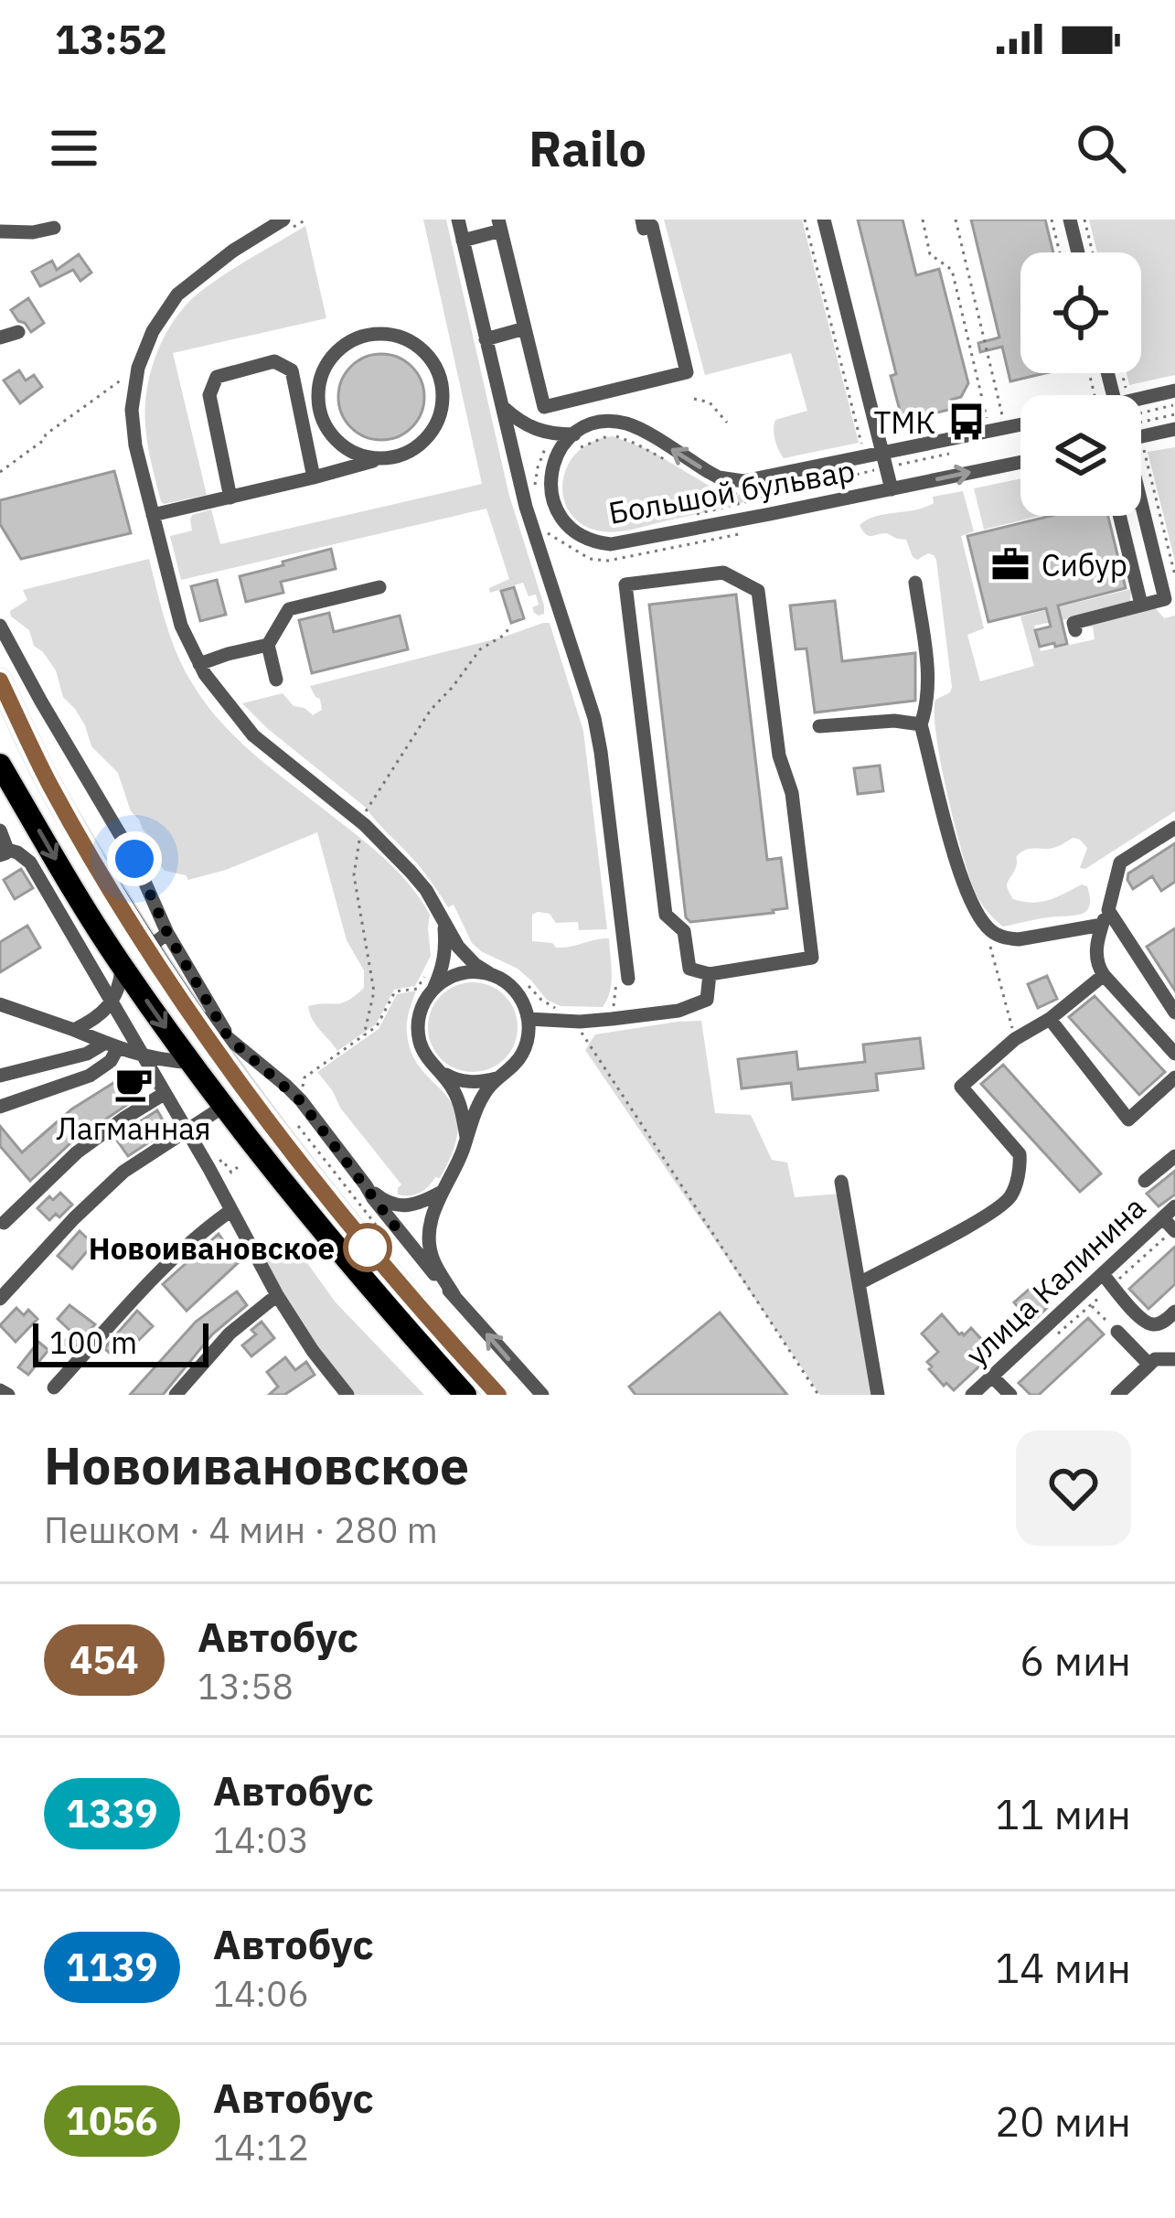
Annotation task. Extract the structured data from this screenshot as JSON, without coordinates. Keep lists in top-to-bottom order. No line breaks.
{"streets":{"street":["Большой бульвар","улица Калинина"]},"places":{"bus stop":["ТМК"],"office":["Сибур"],"cafe":["Лагманная"],"other":["Новоивановское"]},"lines":["bus line 454"],"scale_bar":"100 m","page":{"status":"13:52","header":"Railo","scale":"100 m","heading":["Новоивановское","Пешком · 4 мин · 280 m"],"list":[{"mark":"454","name":"Автобус","note":"13:58","value":"6 мин"},{"mark":"1339","name":"Автобус","note":"14:03","value":"11 мин"},{"mark":"1139","name":"Автобус","note":"14:06","value":"14 мин"},{"mark":"1056","name":"Автобус","note":"14:12","value":"20 мин"}]}}
